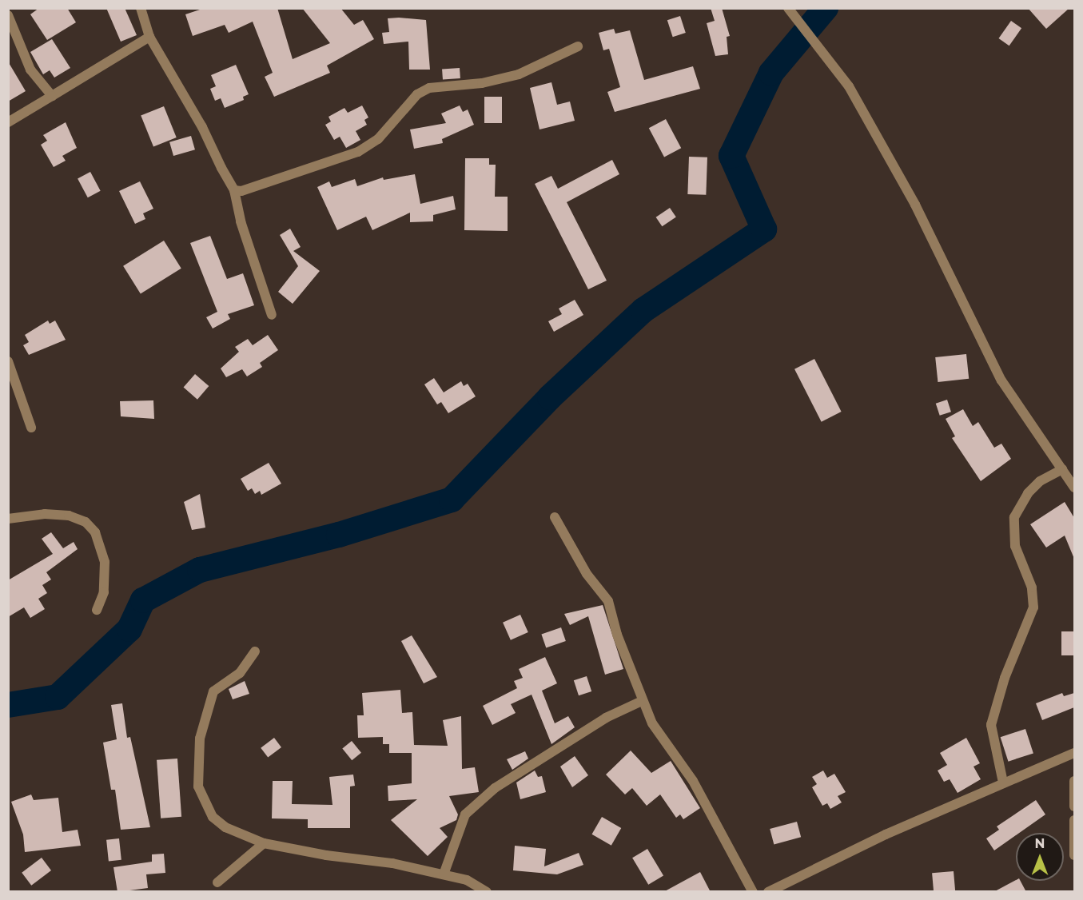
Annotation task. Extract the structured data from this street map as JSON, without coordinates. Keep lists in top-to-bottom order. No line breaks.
{"north":"top"}
